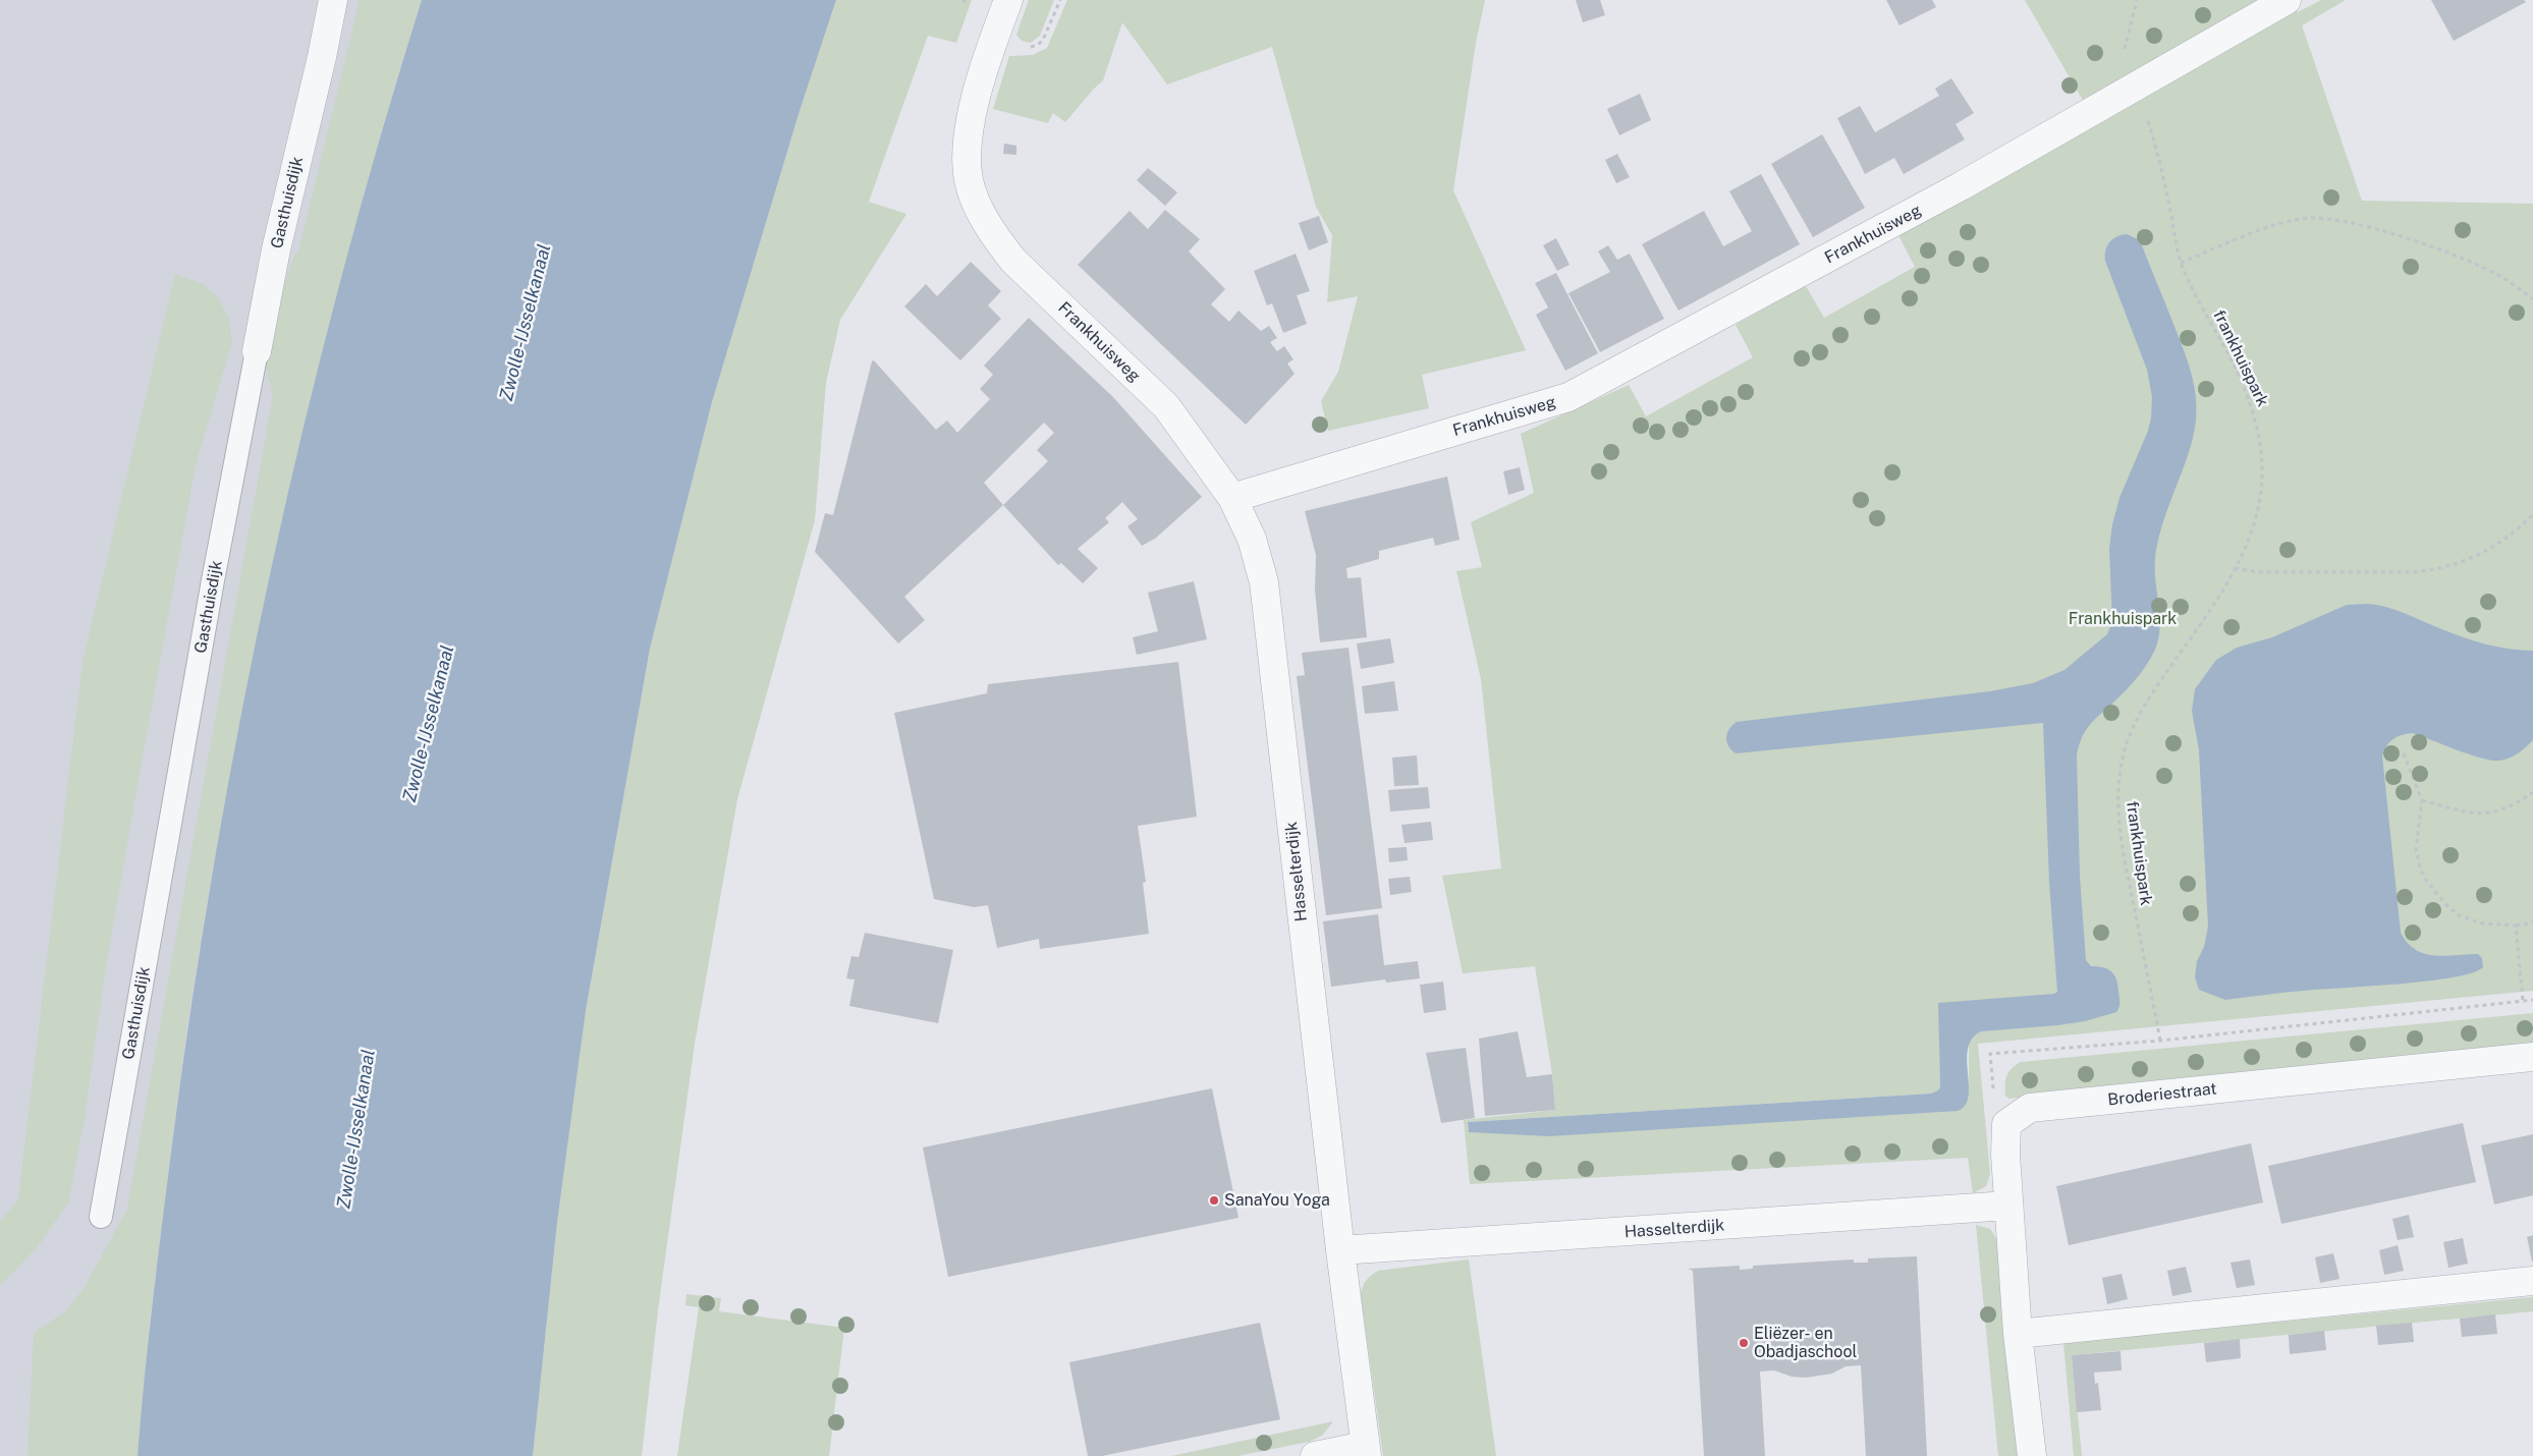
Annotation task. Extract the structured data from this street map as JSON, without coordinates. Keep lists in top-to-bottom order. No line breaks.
{"streets":{"street":["Gasthuisdijk","Frankhuisweg","Hasselterdijk","Broderiestraat"],"path":["frankhuispark"]},"crossings":[["Frankhuisweg","frankhuispark"],["Frankhuisweg","Hasselterdijk"]],"water":["Zwolle-IJsselkanaal"],"parks":["Frankhuispark"],"places":["SanaYou Yoga","Eliëzer- en Obadjaschool"]}
